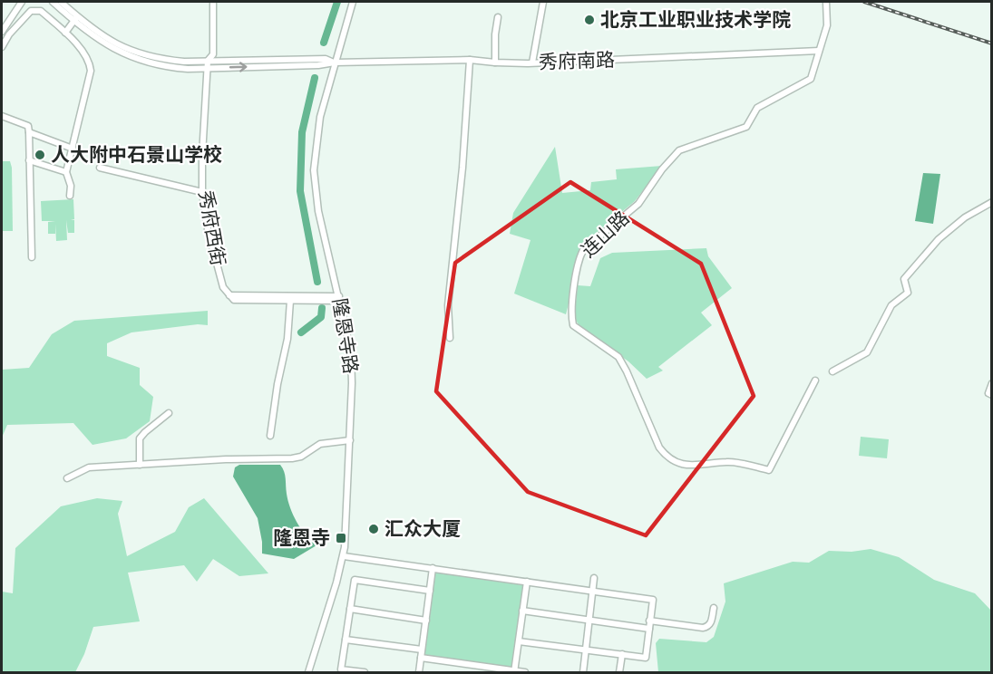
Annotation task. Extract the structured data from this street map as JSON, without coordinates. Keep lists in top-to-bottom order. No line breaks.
{"streets":{"street":["秀府南路","秀府西街","连山路","隆恩寺路"]},"crossings":[["秀府南路","秀府西街"],["秀府南路","连山路"],["秀府南路","隆恩寺路"]],"places":{"other":["北京工业职业技术学院","人大附中石景山学校","汇众大厦"],"transit":["隆恩寺"]}}
